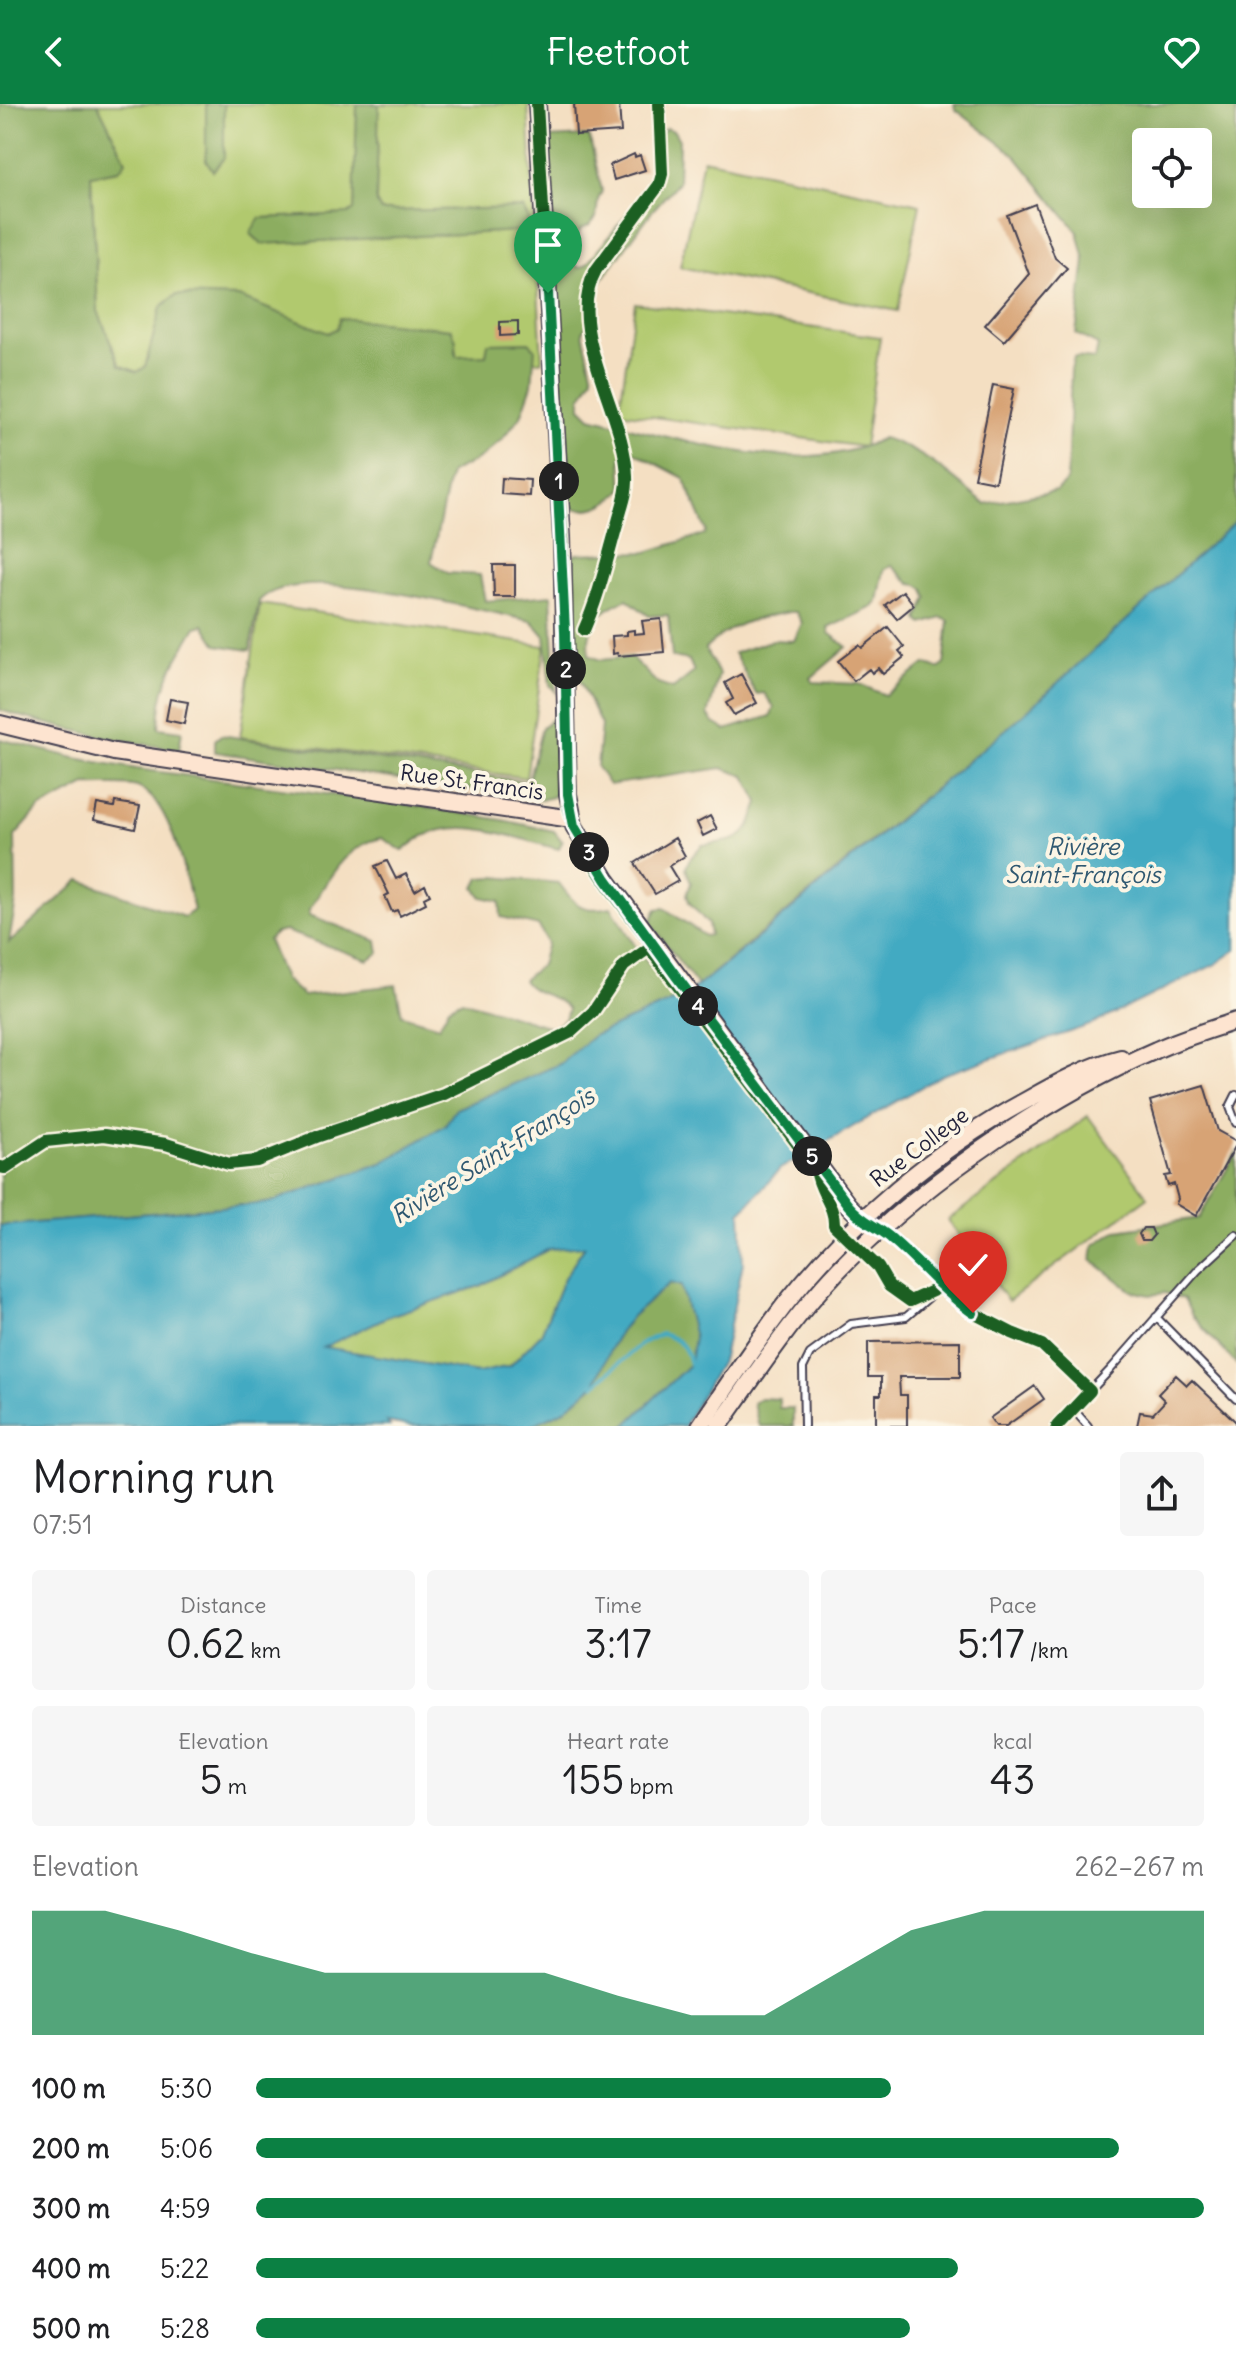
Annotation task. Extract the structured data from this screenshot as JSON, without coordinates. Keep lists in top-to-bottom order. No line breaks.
{"streets":{"street":["Rue St. Francis","Rue College"]},"water":["Rivière Saint-François"],"page":{"header":"Fleetfoot","pins":["1","2","3","4","5"],"heading":["Morning run","07:51"],"stats":[["Distance","0.62 km"],["Time","3:17"],["Pace","5:17 /km"],["Elevation","5 m"],["Heart rate","155 bpm"],["kcal","43"]],"chart":["Elevation","262–267 m"],"list":[{"name":"100 m","note":"5:30"},{"name":"200 m","note":"5:06"},{"name":"300 m","note":"4:59"},{"name":"400 m","note":"5:22"},{"name":"500 m","note":"5:28"}]}}
